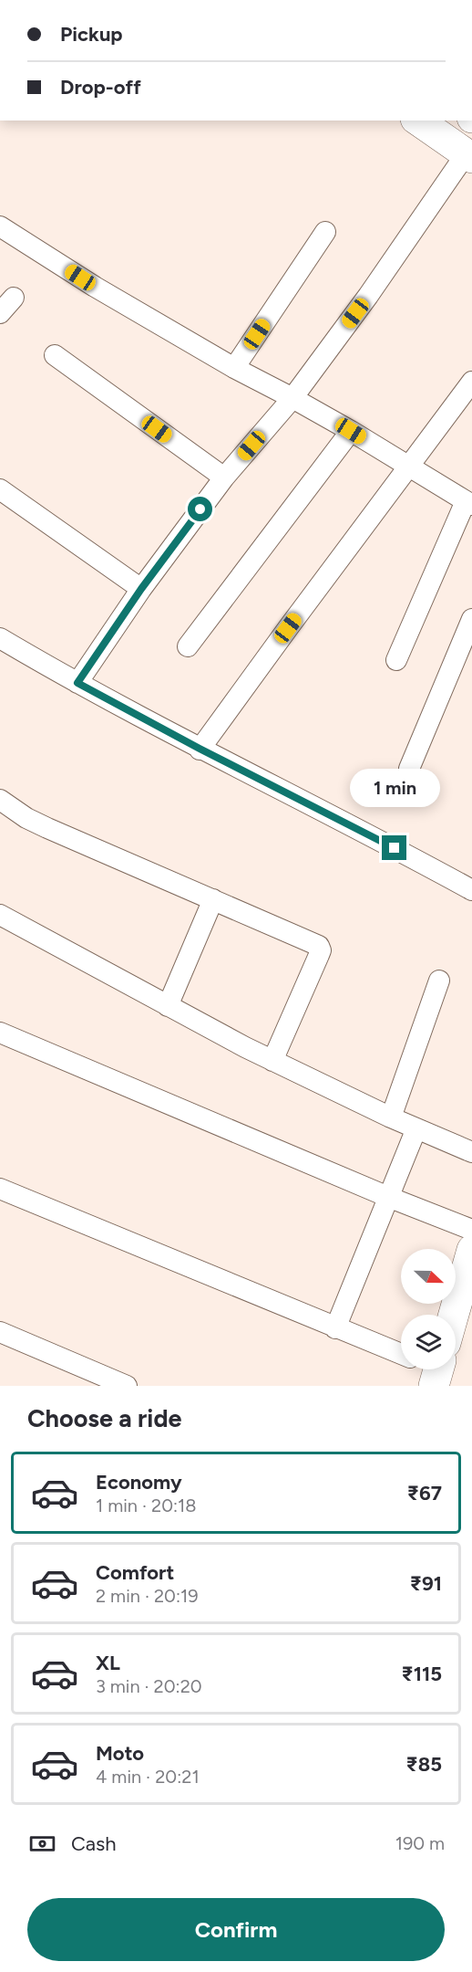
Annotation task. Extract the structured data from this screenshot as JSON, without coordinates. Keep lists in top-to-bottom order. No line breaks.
{"north":"right","page":{"banner":["Pickup","Drop-off"],"bubble":"1 min","heading":"Choose a ride","list":[{"name":"Economy","note":"1 min · 20:18","value":"₹67"},{"name":"Comfort","note":"2 min · 20:19","value":"₹91"},{"name":"XL","note":"3 min · 20:20","value":"₹115"},{"name":"Moto","note":"4 min · 20:21","value":"₹85"}],"pay":["Cash","190 m"],"buttons":"Confirm"}}
